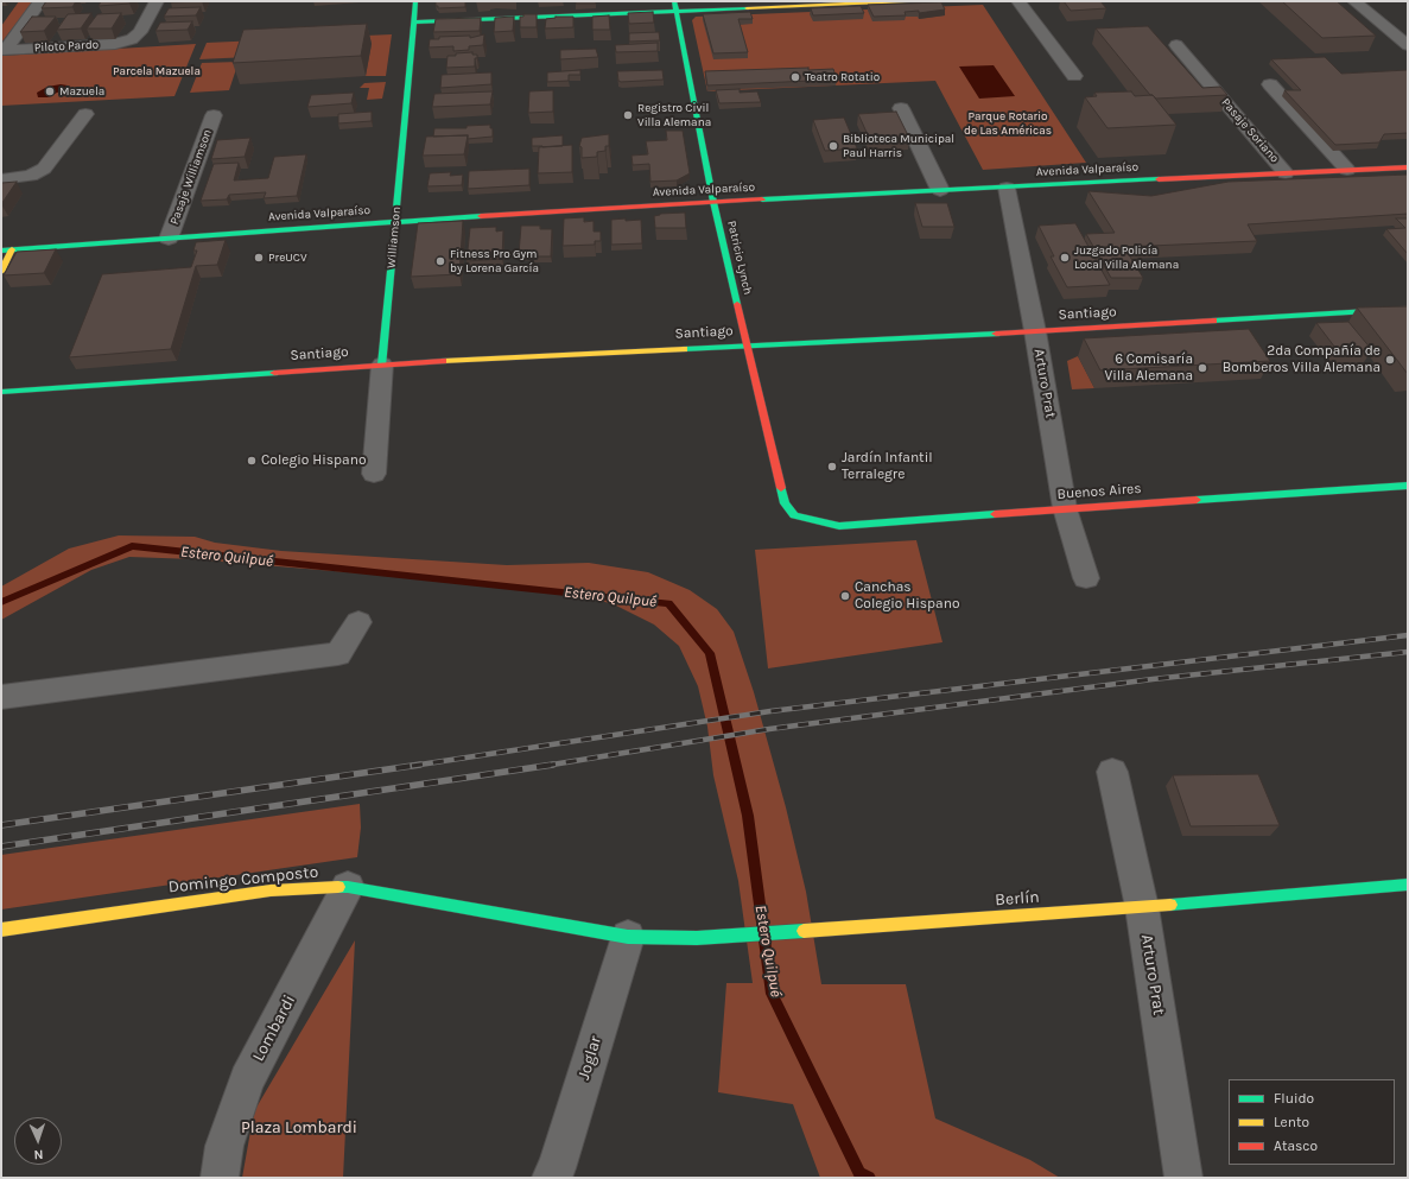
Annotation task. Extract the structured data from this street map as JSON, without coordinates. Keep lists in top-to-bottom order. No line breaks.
{"streets":{"street":["Piloto Pardo","Pasaje Soriano","Avenida Valparaíso","Pasaje Williamson","Williamson","Patricio Lynch","Santiago","Arturo Prat","Buenos Aires","Domingo Composto","Berlín","Lombardi","Joglar"]},"crossings":[["Pasaje Soriano","Avenida Valparaíso"],["Avenida Valparaíso","Pasaje Williamson"],["Avenida Valparaíso","Williamson"],["Avenida Valparaíso","Patricio Lynch"],["Avenida Valparaíso","Arturo Prat"],["Williamson","Santiago"],["Patricio Lynch","Santiago"],["Patricio Lynch","Buenos Aires"],["Santiago","Arturo Prat"],["Arturo Prat","Buenos Aires"],["Arturo Prat","Berlín"],["Domingo Composto","Berlín"],["Domingo Composto","Lombardi"],["Domingo Composto","Joglar"],["Berlín","Joglar"]],"water":["Estero Quilpué"],"parks":["Parcela Mazuela","Parque Rotario de Las Américas","Plaza Lombardi"],"places":["Teatro Rotatio","Mazuela","Registro Civil Villa Alemana","Biblioteca Municipal Paul Harris","PreUCV","Juzgado Policía Local Villa Alemana","Fitness Pro Gym by Lorena García","2da Compañía de Bomberos Villa Alemana","6 Comisaría Villa Alemana","Colegio Hispano","Jardín Infantil Terralegre","Canchas Colegio Hispano"],"legend":["Fluido","Lento","Atasco"],"north":"bottom"}
